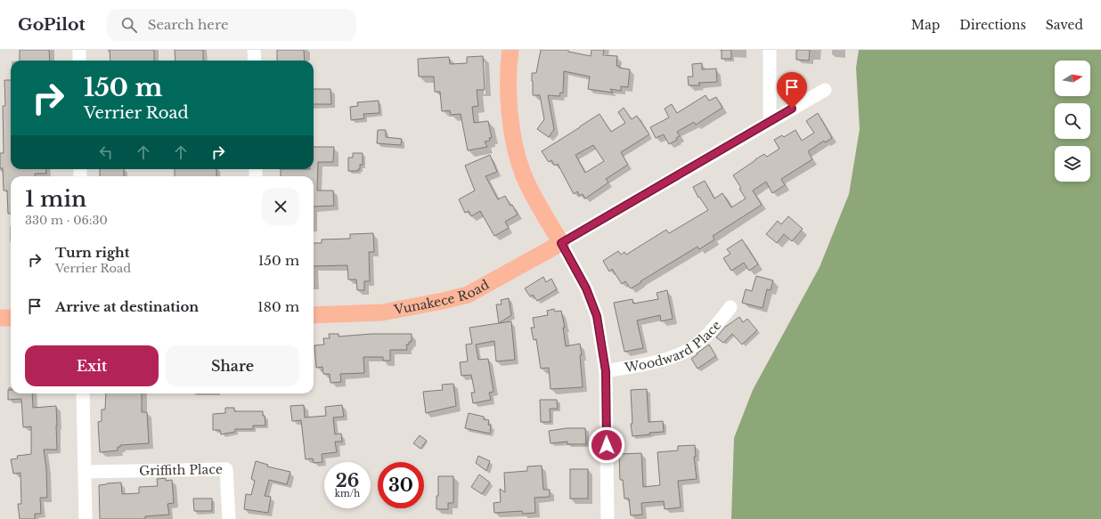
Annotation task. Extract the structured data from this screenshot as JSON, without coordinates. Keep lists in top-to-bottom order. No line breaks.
{"streets":{"main road":["Vunakece Road"],"street":["Woodward Place","Griffith Place"]},"north":"right","page":{"header":"GoPilot","search":"Search here","nav":["Map","Directions","Saved"],"turn":["150 m","Verrier Road"],"heading":["1 min","330 m · 06:30"],"list":[{"name":"Turn right","note":"Verrier Road","value":"150 m"},{"name":"Arrive at destination","value":"180 m"}],"buttons":["Exit","Share"],"speed":"26 km/h","limit":"30"}}
